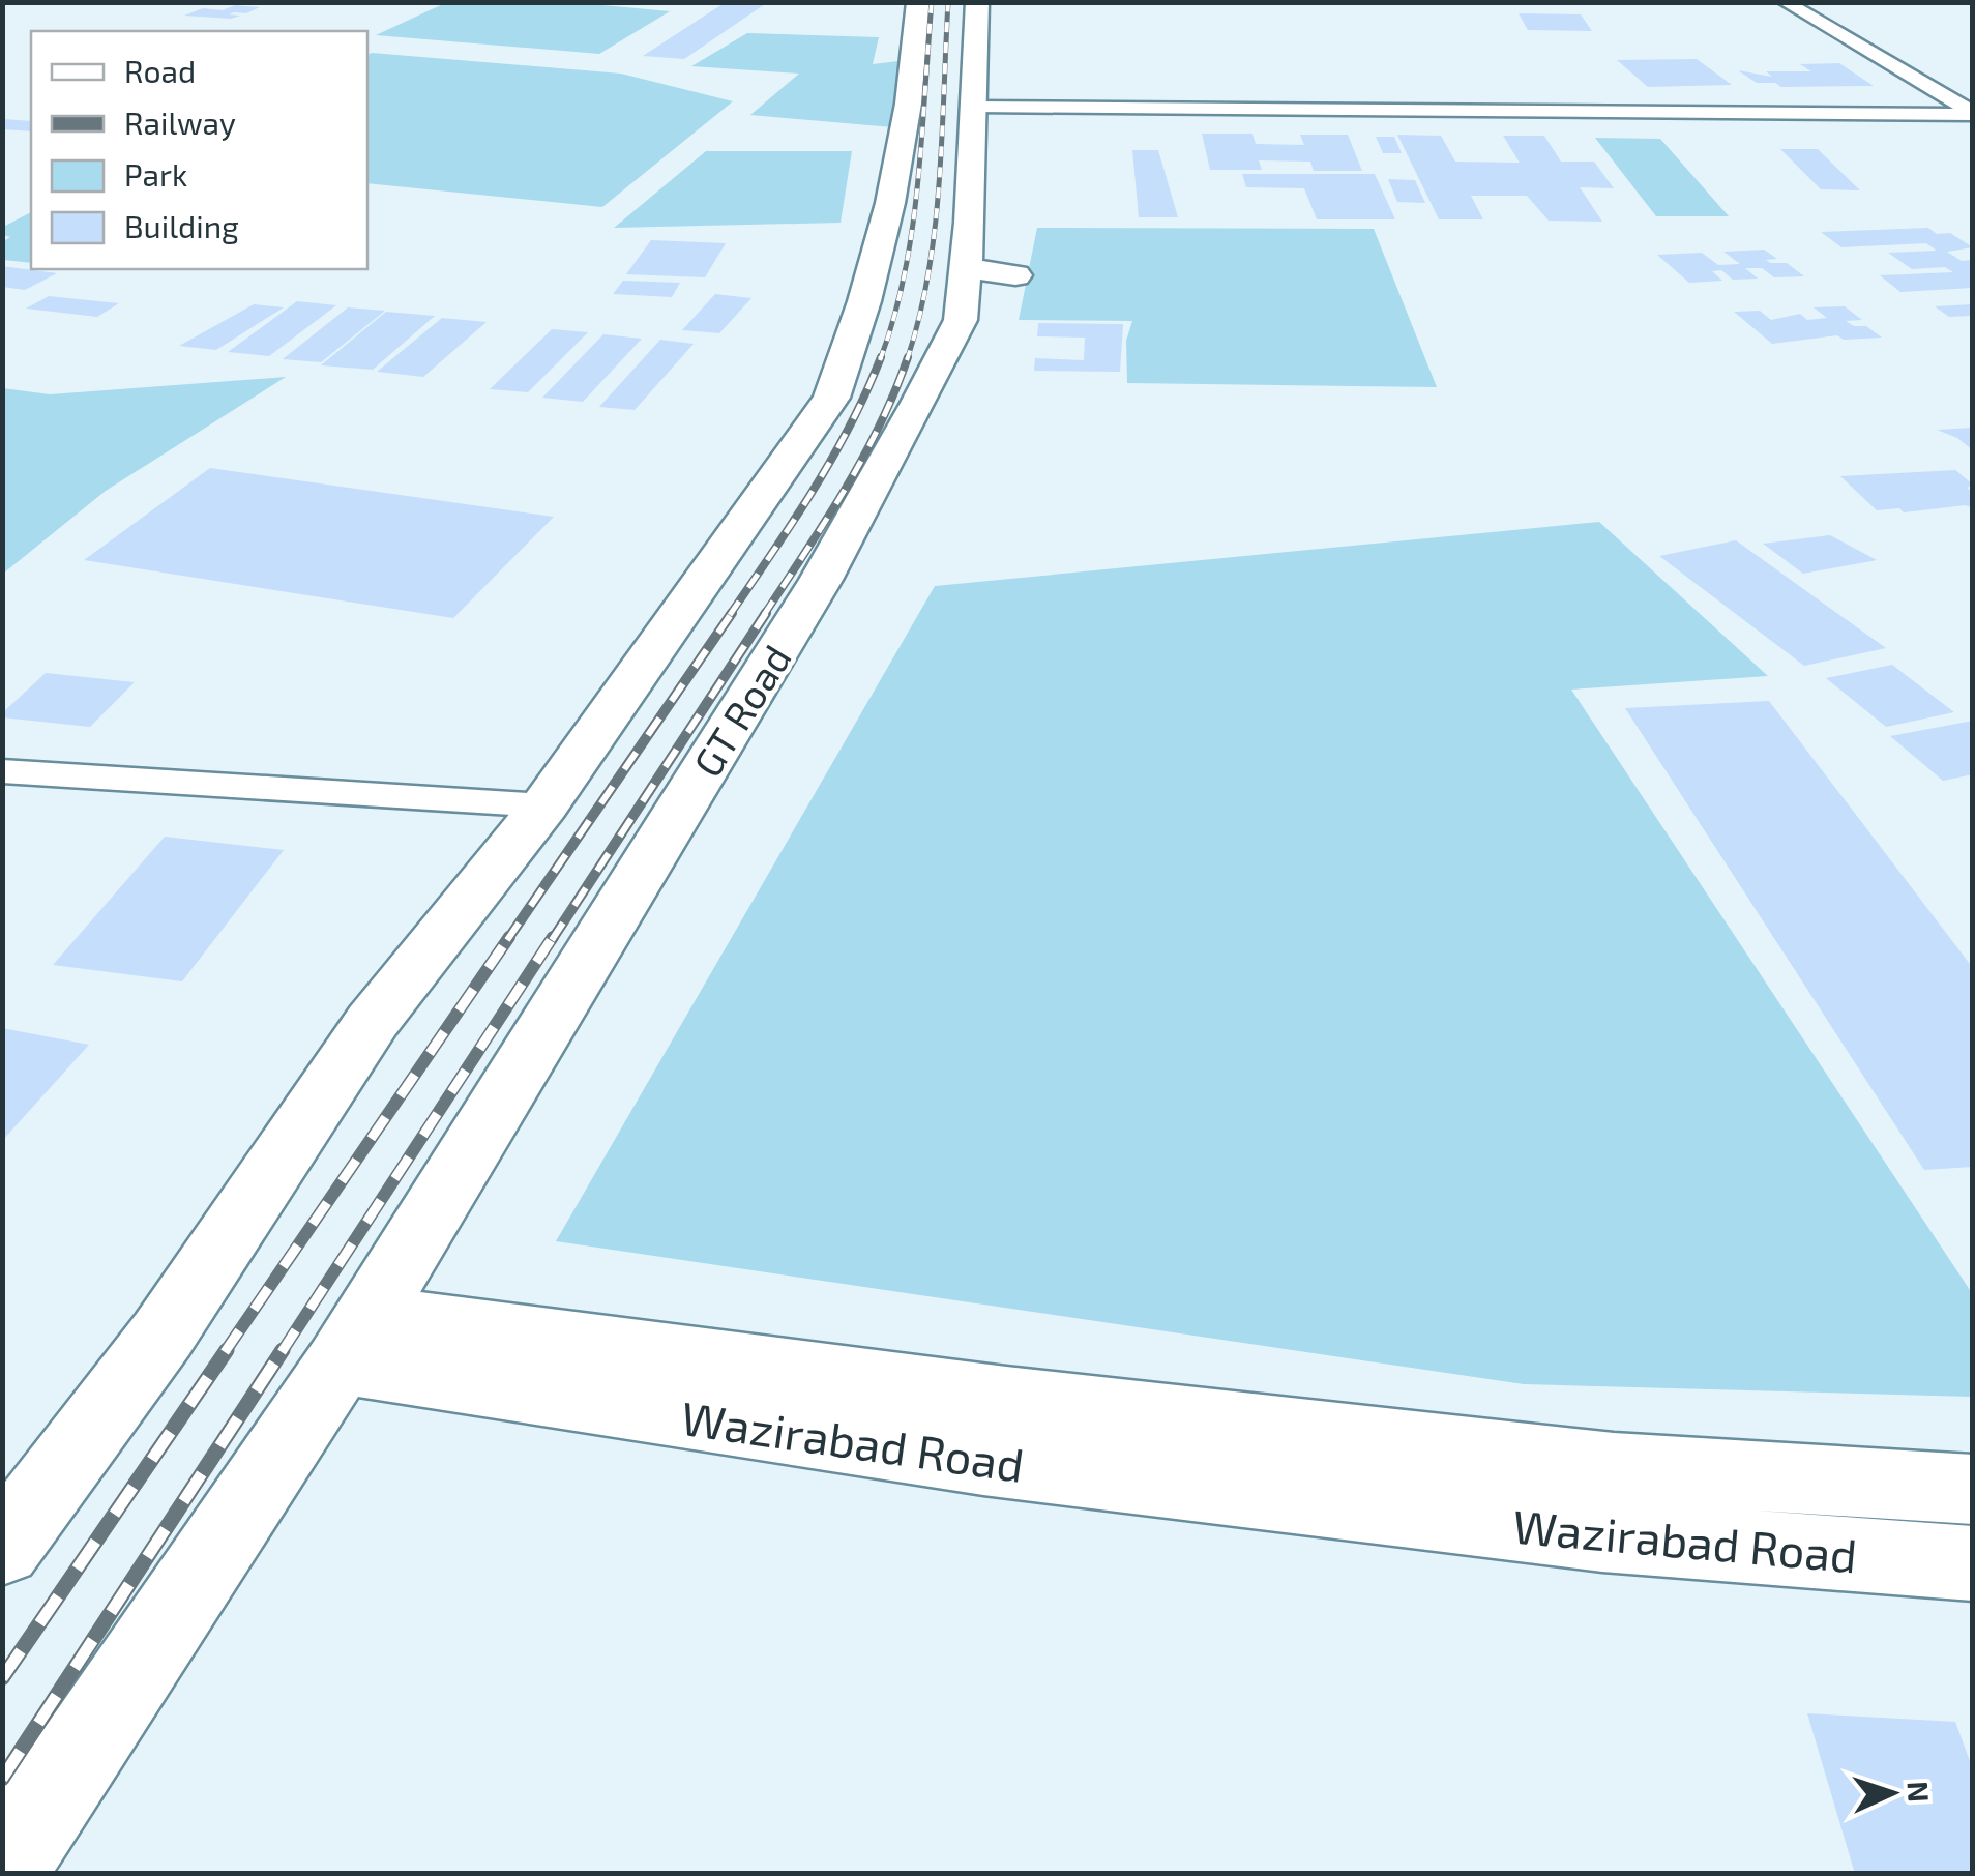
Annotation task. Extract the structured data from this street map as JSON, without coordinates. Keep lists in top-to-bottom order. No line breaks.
{"streets":{"highway":["GT Road","Wazirabad Road"]},"crossings":[["GT Road","Wazirabad Road"]],"legend":["Road","Railway","Park","Building"],"north":"right"}
